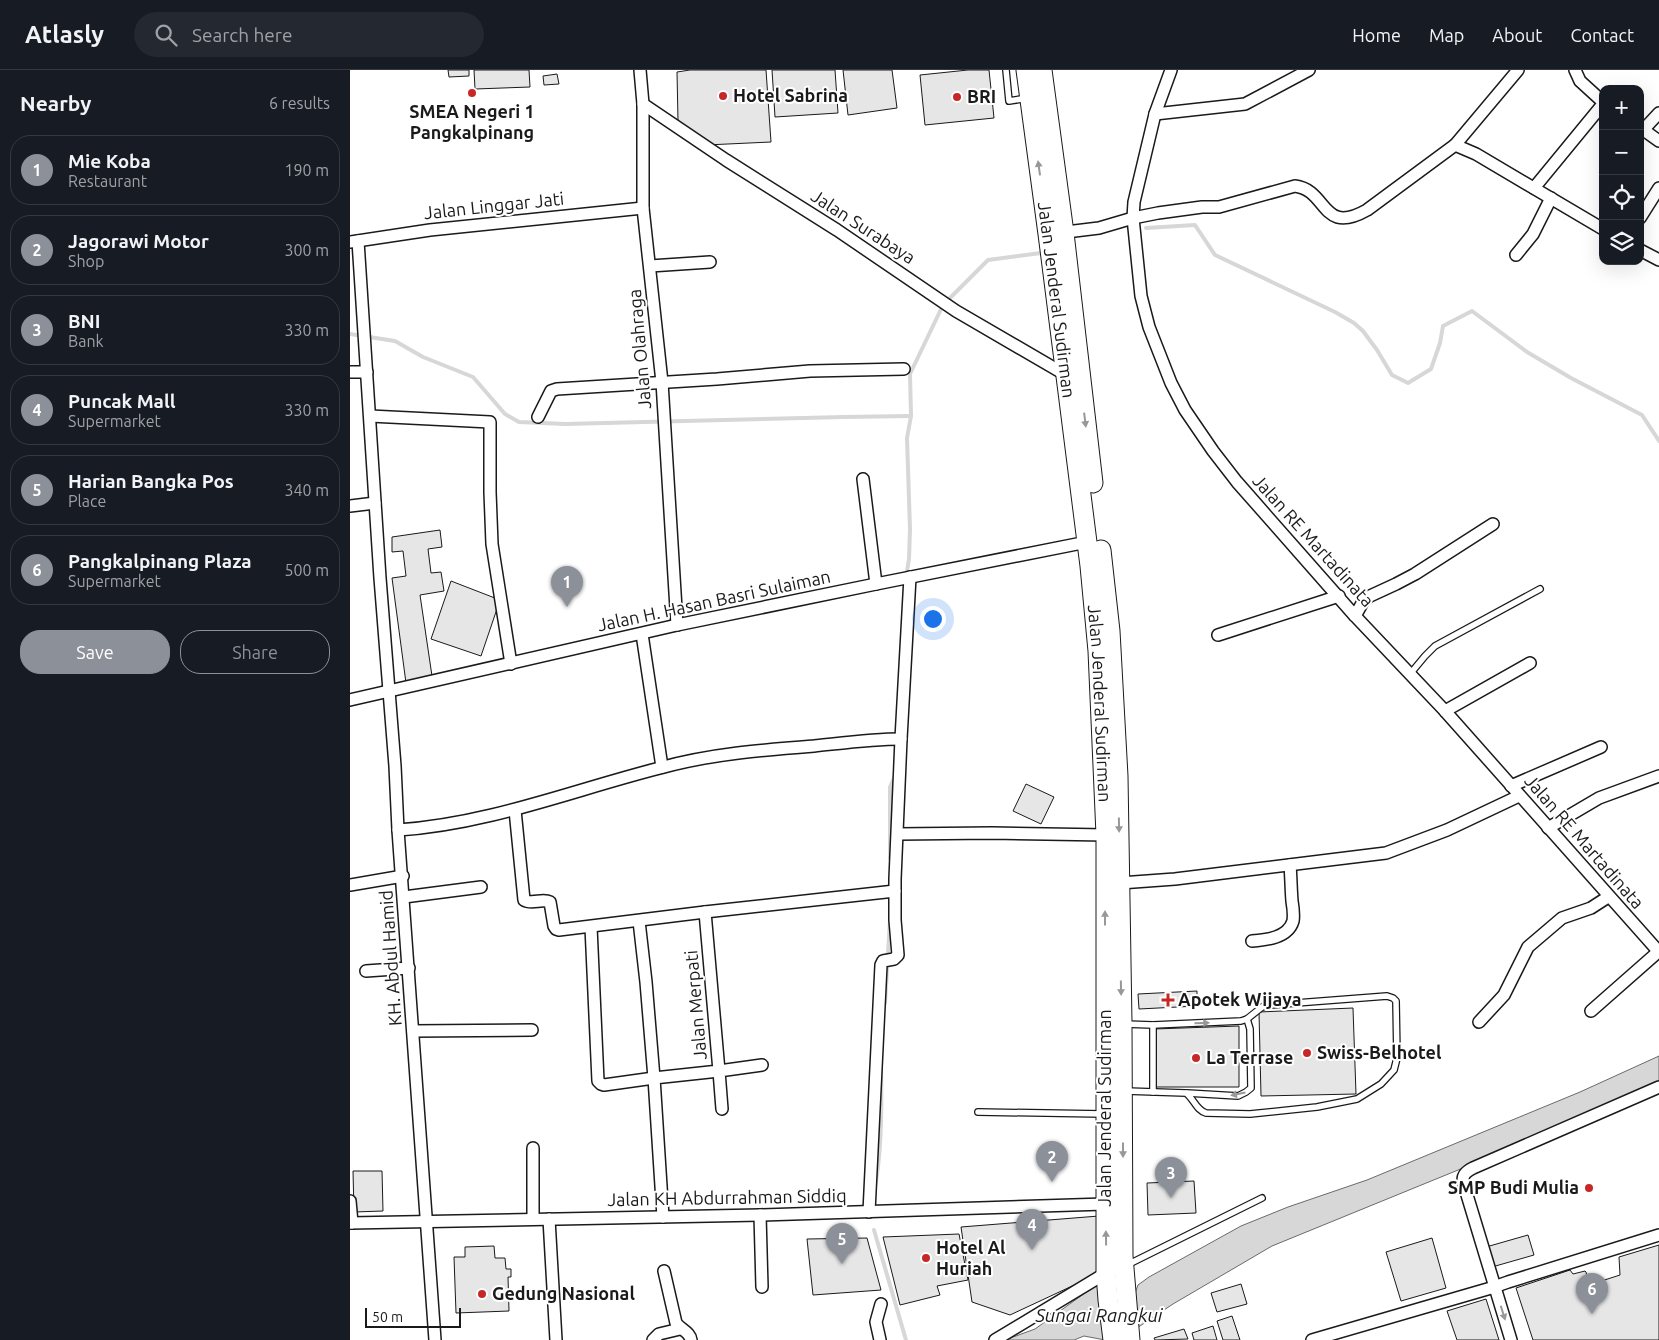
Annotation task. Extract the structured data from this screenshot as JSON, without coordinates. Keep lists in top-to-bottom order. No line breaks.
{"streets":{"highway":["Jalan Jenderal Sudirman"],"street":["Jalan Linggar Jati","Jalan Surabaya","Jalan Olahraga","Jalan RE Martadinata","Jalan H. Hasan Basri Sulaiman","KH. Abdul Hamid","Jalan Merpati","Jalan KH Abdurrahman Siddiq"]},"crossings":[["Jalan Linggar Jati","Jalan Olahraga"],["Jalan Linggar Jati","KH. Abdul Hamid"],["Jalan Surabaya","Jalan Jenderal Sudirman"],["Jalan Surabaya","Jalan Olahraga"],["Jalan Jenderal Sudirman","Jalan H. Hasan Basri Sulaiman"],["Jalan Jenderal Sudirman","Jalan KH Abdurrahman Siddiq"],["Jalan Olahraga","Jalan H. Hasan Basri Sulaiman"],["Jalan H. Hasan Basri Sulaiman","KH. Abdul Hamid"],["KH. Abdul Hamid","Jalan KH Abdurrahman Siddiq"]],"water":["Sungai Rangkui"],"places":{"other":["SMEA Negeri 1 Pangkalpinang","Hotel Sabrina","BRI","Swiss-Belhotel","La Terrase","SMP Budi Mulia","Hotel Al Huriah","Gedung Nasional"],"health":["Apotek Wijaya"]},"scale_bar":"50 m","page":{"header":"Atlasly","search":"Search here","nav":["Home","Map","About","Contact"],"heading":["Nearby","6 results"],"map_buttons":["+","−"],"list":[{"mark":"1","name":"Mie Koba","note":"Restaurant","value":"190 m"},{"mark":"2","name":"Jagorawi Motor","note":"Shop","value":"300 m"},{"mark":"3","name":"BNI","note":"Bank","value":"330 m"},{"mark":"4","name":"Puncak Mall","note":"Supermarket","value":"330 m"},{"mark":"5","name":"Harian Bangka Pos","note":"Place","value":"340 m"},{"mark":"6","name":"Pangkalpinang Plaza","note":"Supermarket","value":"500 m"}],"pins":["1","2","3","4","5","6"],"buttons":["Save","Share"],"scale":"50 m"}}
